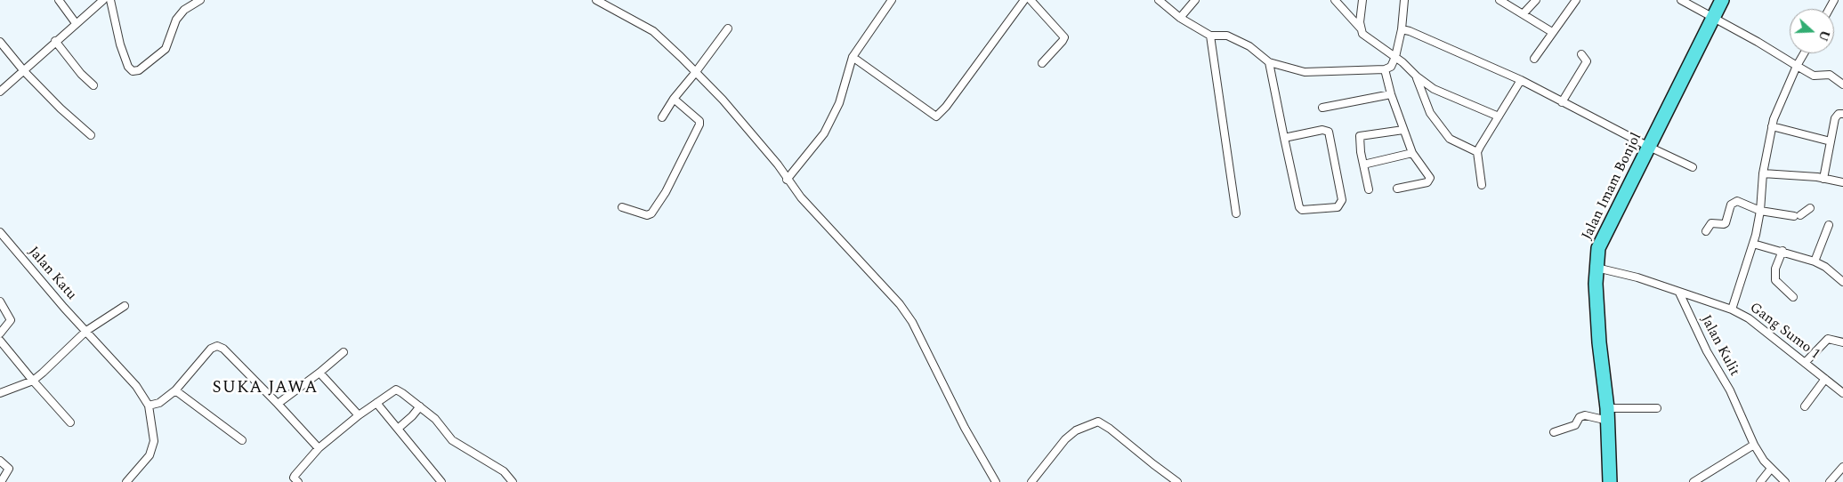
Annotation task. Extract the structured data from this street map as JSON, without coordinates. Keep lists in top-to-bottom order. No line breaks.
{"streets":{"highway":["Jalan Imam Bonjol"],"street":["Jalan Katu","Gang Sumo 1","Jalan Kulit"]},"crossings":[["Gang Sumo 1","Jalan Kulit"]],"districts":["SUKA JAWA"],"north":"right"}
